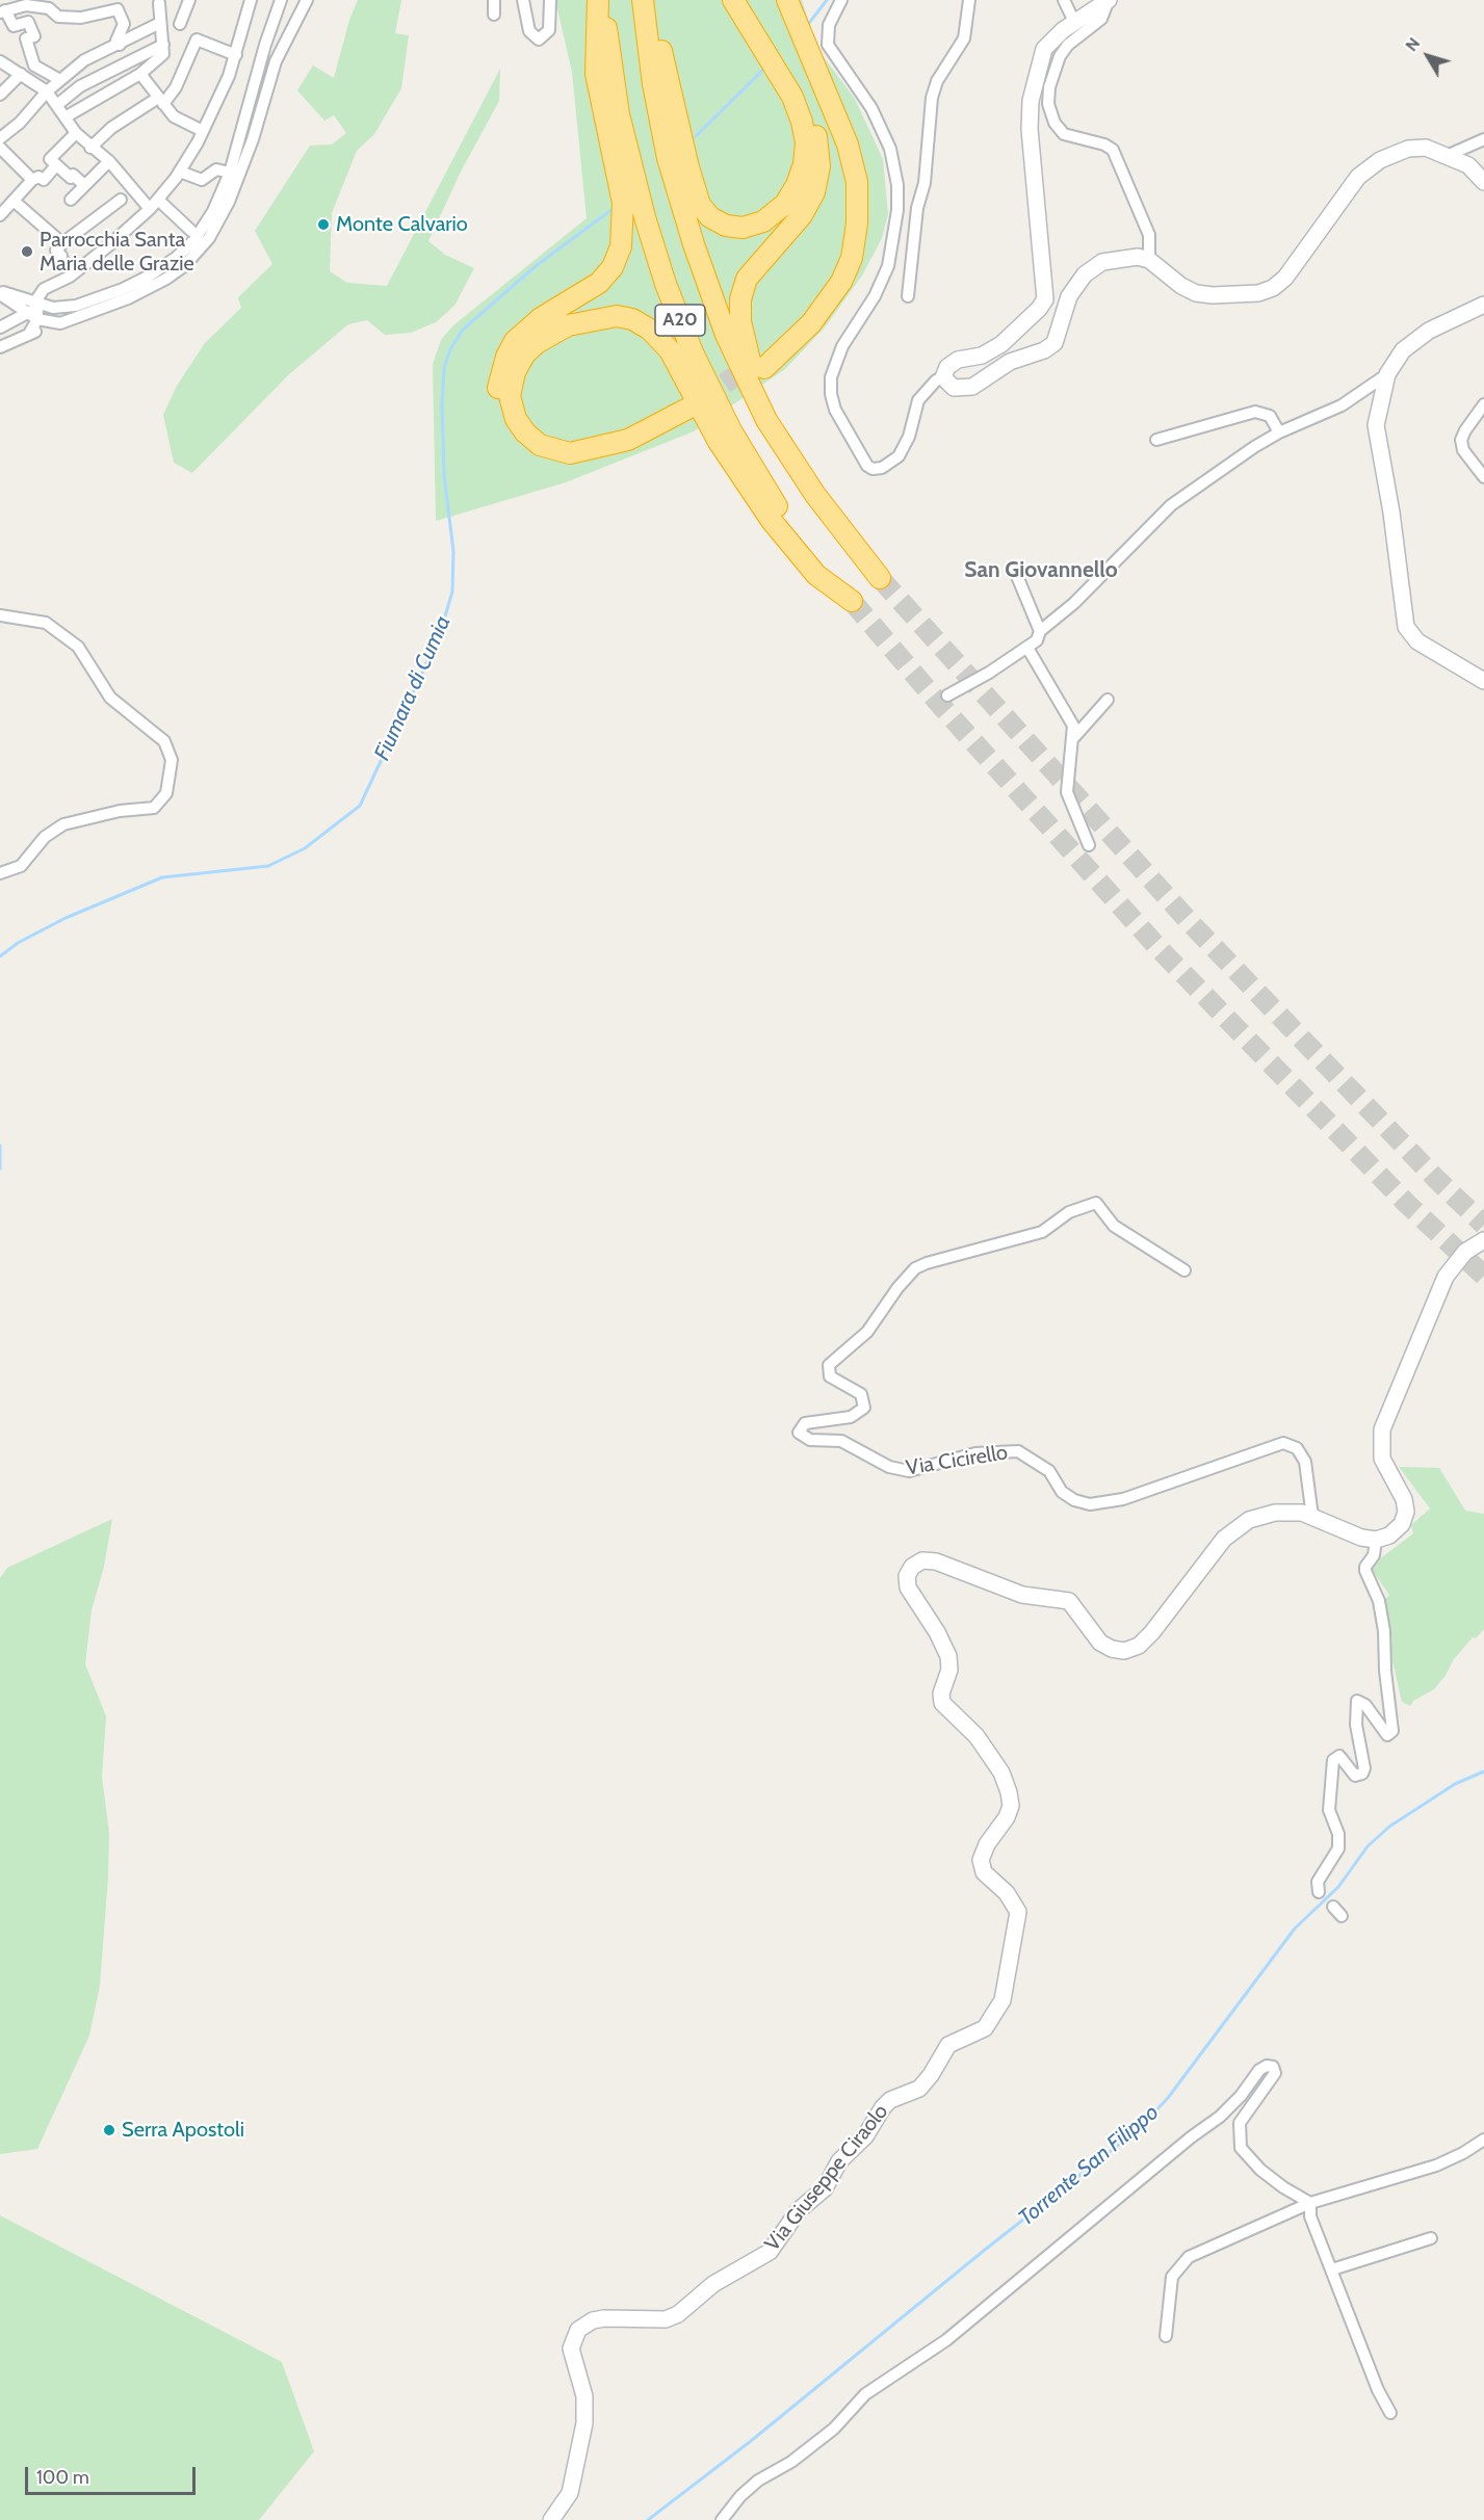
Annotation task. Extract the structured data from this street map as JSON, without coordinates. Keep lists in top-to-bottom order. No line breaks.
{"streets":{"highway":["A20"],"street":["Via Cicirello","Via Giuseppe Ciraolo"]},"crossings":[["Via Cicirello","Via Giuseppe Ciraolo"]],"districts":["San Giovannello"],"water":["Fiumara di Cumia","Torrente San Filippo"],"places":["Monte Calvario","Parrocchia Santa Maria delle Grazie","Serra Apostoli"],"scale_bar":"100 m","north":"top left"}
